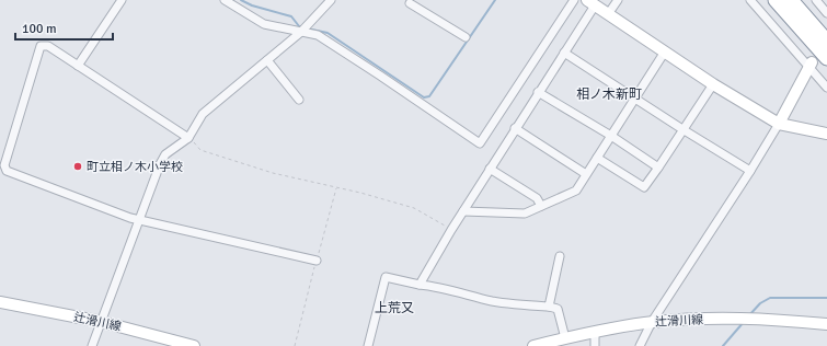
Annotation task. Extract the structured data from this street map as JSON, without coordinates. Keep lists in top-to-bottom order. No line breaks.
{"streets":{"main road":["辻滑川線"]},"districts":["相ノ木新町","上荒又"],"places":["町立相ノ木小学校"],"scale_bar":"100 m"}
